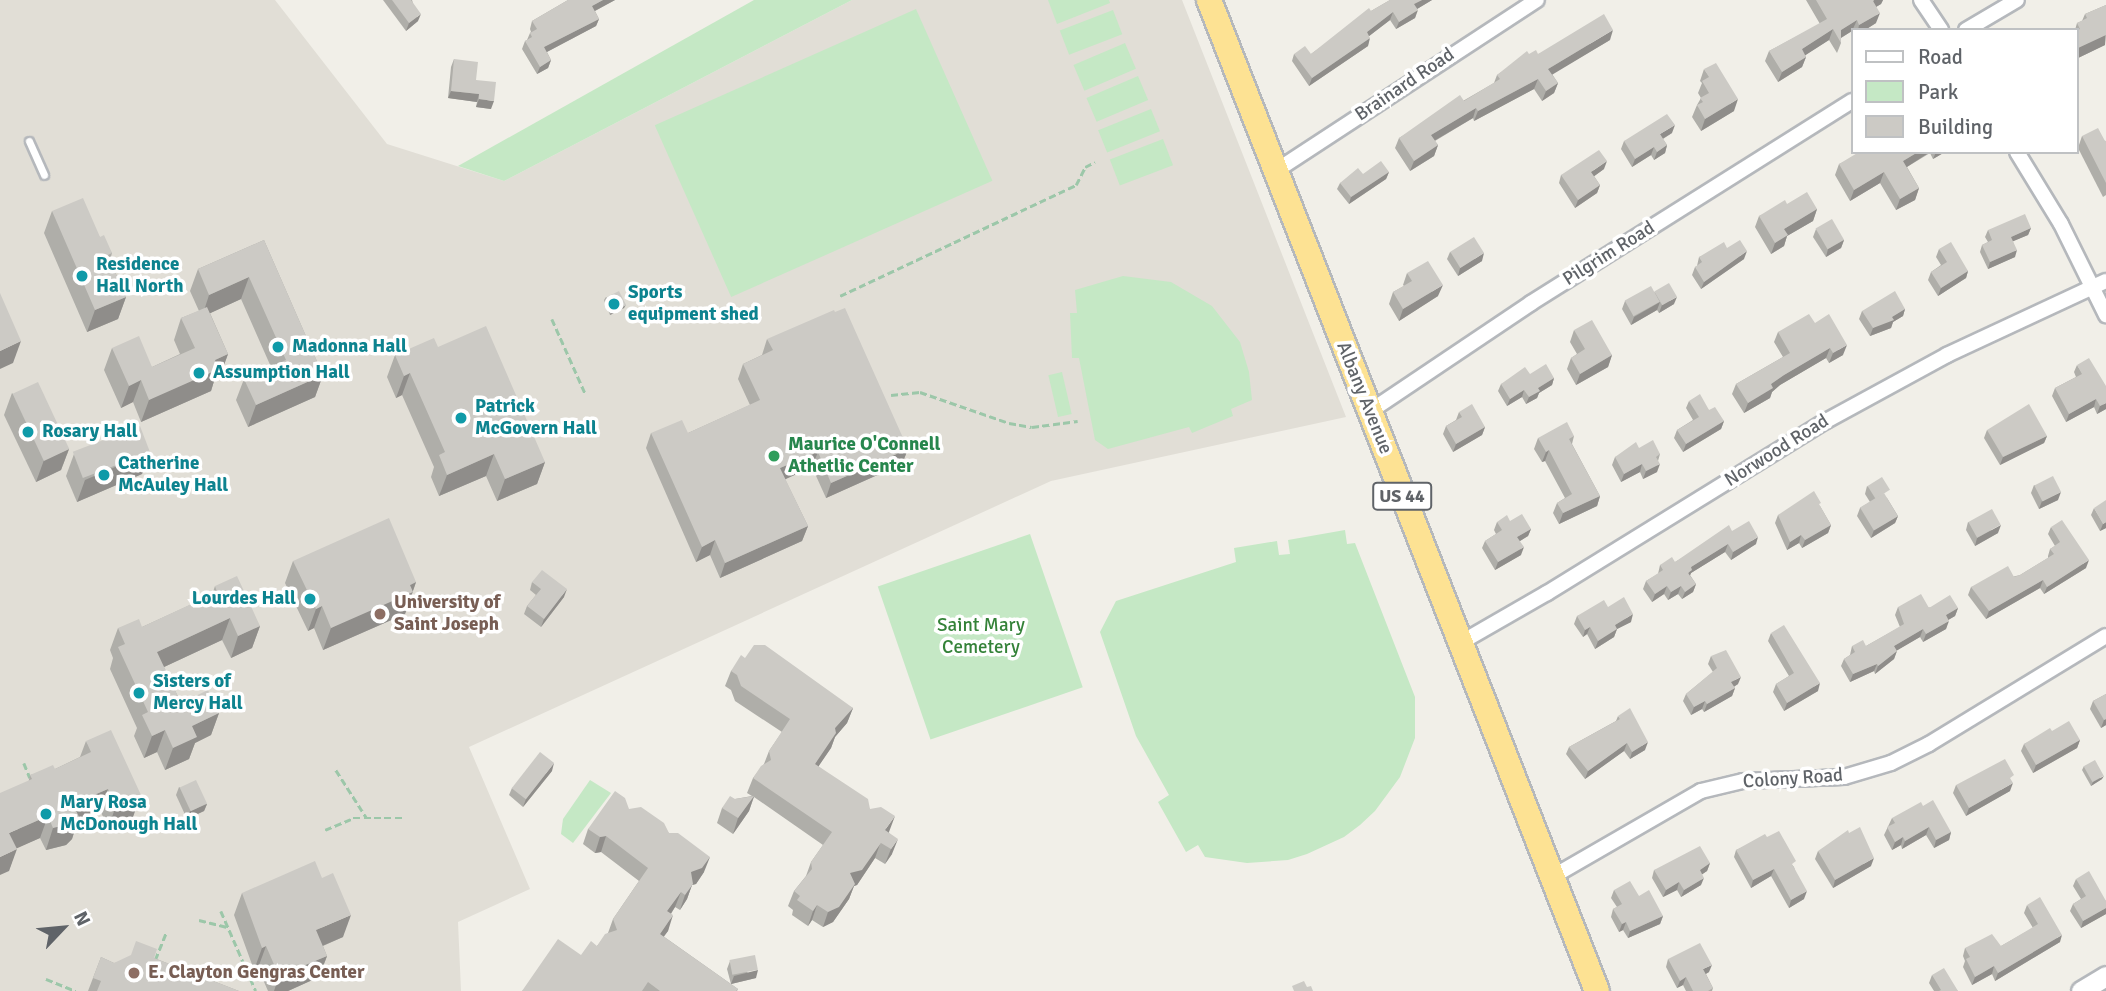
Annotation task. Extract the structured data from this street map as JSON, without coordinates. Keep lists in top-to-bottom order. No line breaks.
{"streets":{"highway":["Albany Avenue","US 44"],"street":["Brainard Road","Pilgrim Road","Norwood Road","Colony Road"]},"crossings":[["Brainard Road","Albany Avenue"],["Pilgrim Road","Albany Avenue"],["Albany Avenue","Norwood Road"],["Albany Avenue","Colony Road"]],"parks":["Saint Mary Cemetery"],"places":["Residence Hall North","Sports equipment shed","Madonna Hall","Assumption Hall","Patrick McGovern Hall","Rosary Hall","Maurice O'Connell Athetlic Center","Catherine McAuley Hall","Lourdes Hall","University of Saint Joseph","Sisters of Mercy Hall","Mary Rosa McDonough Hall","E. Clayton Gengras Center"],"legend":["Road","Park","Building"],"north":"top right"}
